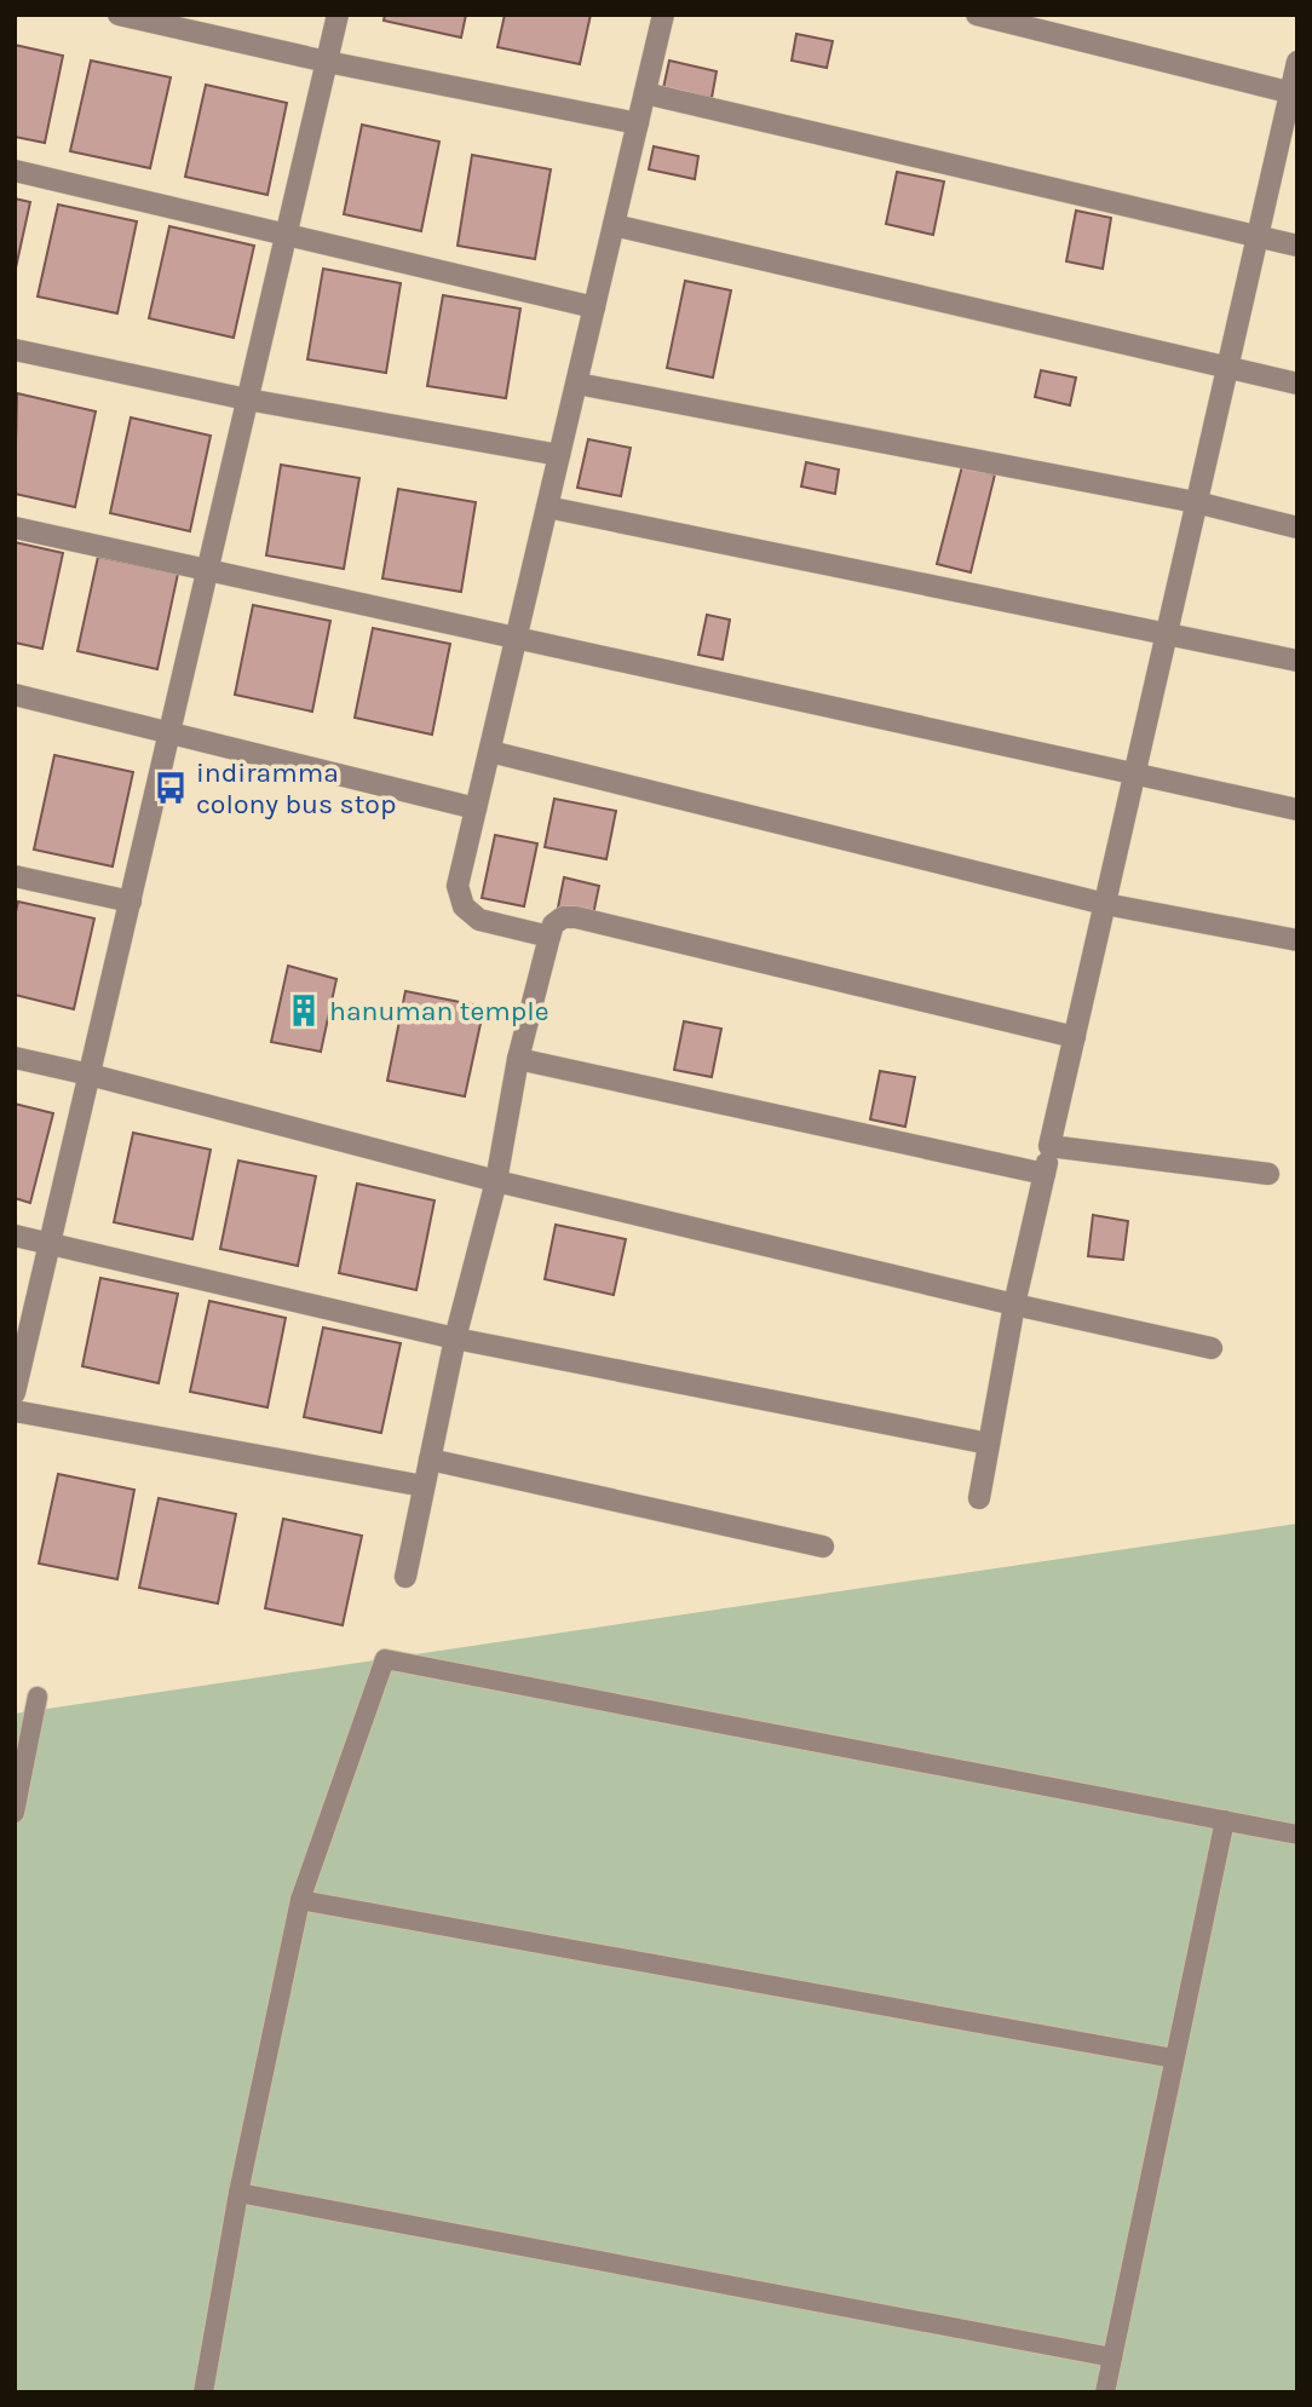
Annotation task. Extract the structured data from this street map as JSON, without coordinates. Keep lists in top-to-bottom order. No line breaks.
{"places":{"bus stop":["indiramma colony bus stop"],"building":["hanuman temple"]}}
